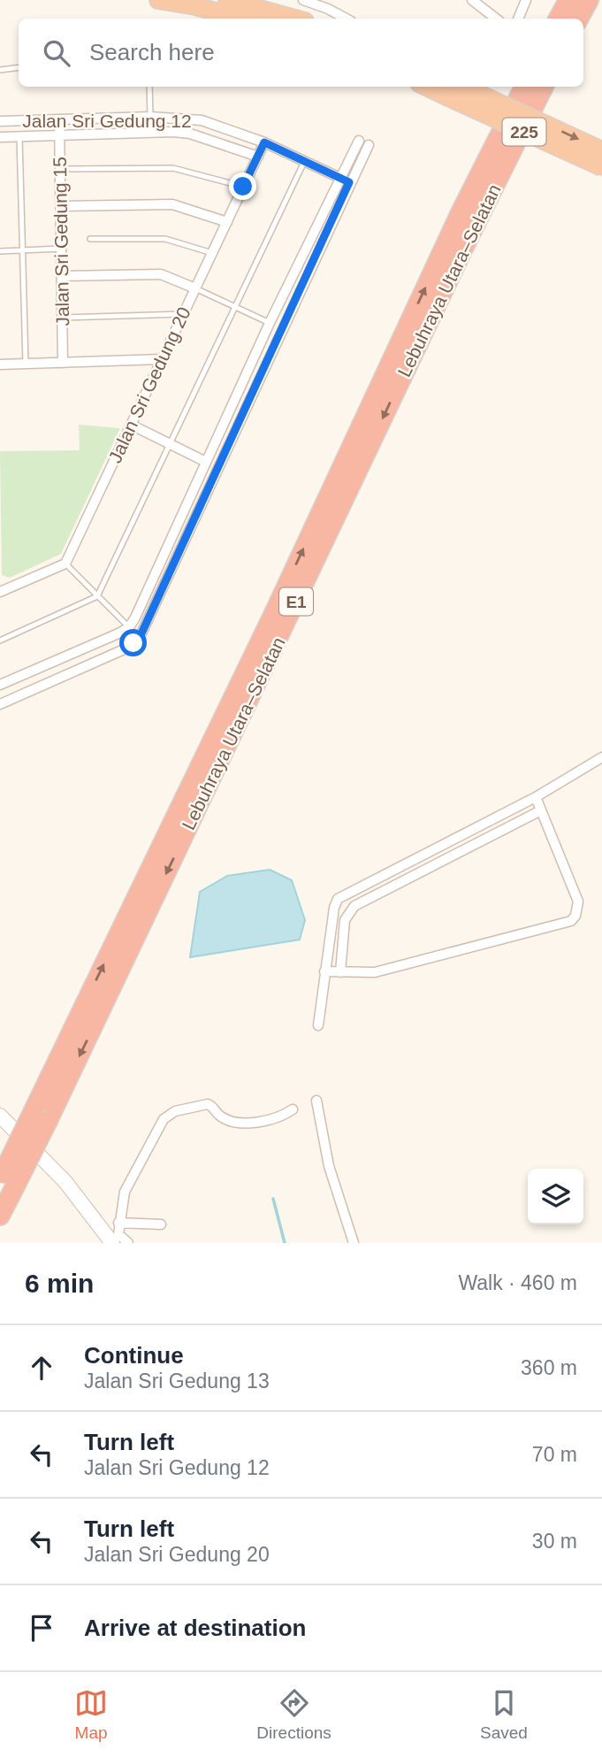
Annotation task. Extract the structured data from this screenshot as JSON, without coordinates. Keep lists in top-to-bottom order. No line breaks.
{"streets":{"highway":["225","Lebuhraya Utara–Selatan","E1"],"street":["Jalan Sri Gedung 12","Jalan Sri Gedung 15","Jalan Sri Gedung 20"]},"crossings":[["Jalan Sri Gedung 12","Jalan Sri Gedung 15"],["Jalan Sri Gedung 12","Jalan Sri Gedung 20"]],"page":{"search":"Search here","heading":["6 min","Walk · 460 m"],"list":[["Continue","Jalan Sri Gedung 13","360 m"],["Turn left","Jalan Sri Gedung 12","70 m"],["Turn left","Jalan Sri Gedung 20","30 m"],"Arrive at destination"],"nav":["Map","Directions","Saved"]}}
